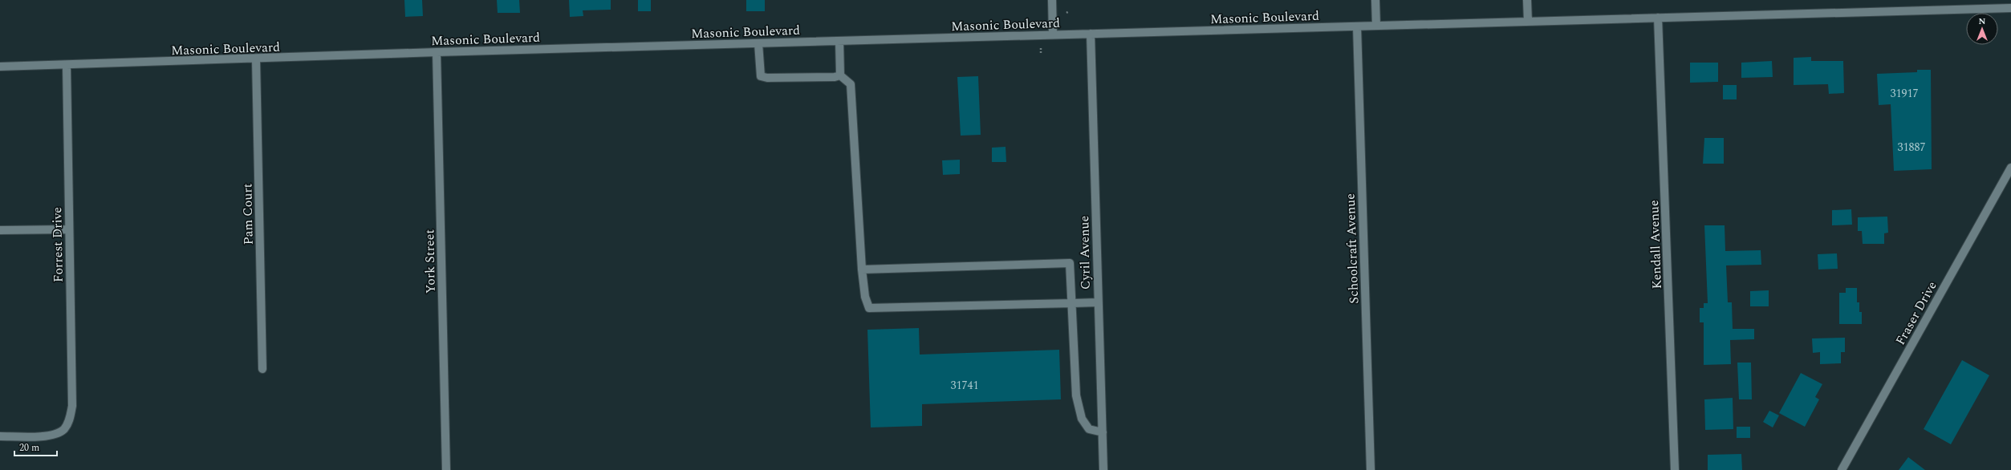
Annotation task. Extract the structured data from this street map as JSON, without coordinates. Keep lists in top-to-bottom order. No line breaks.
{"streets":{"street":["Masonic Boulevard","Pam Court","Forrest Drive","Kendall Avenue","Schoolcraft Avenue","Cyril Avenue","York Street","Fraser Drive"]},"crossings":[["Masonic Boulevard","Pam Court"],["Masonic Boulevard","Forrest Drive"],["Masonic Boulevard","Kendall Avenue"],["Masonic Boulevard","Schoolcraft Avenue"],["Masonic Boulevard","Cyril Avenue"],["Masonic Boulevard","York Street"]],"house_numbers":["31917","31887","31741"],"scale_bar":"20 m","north":"top"}
